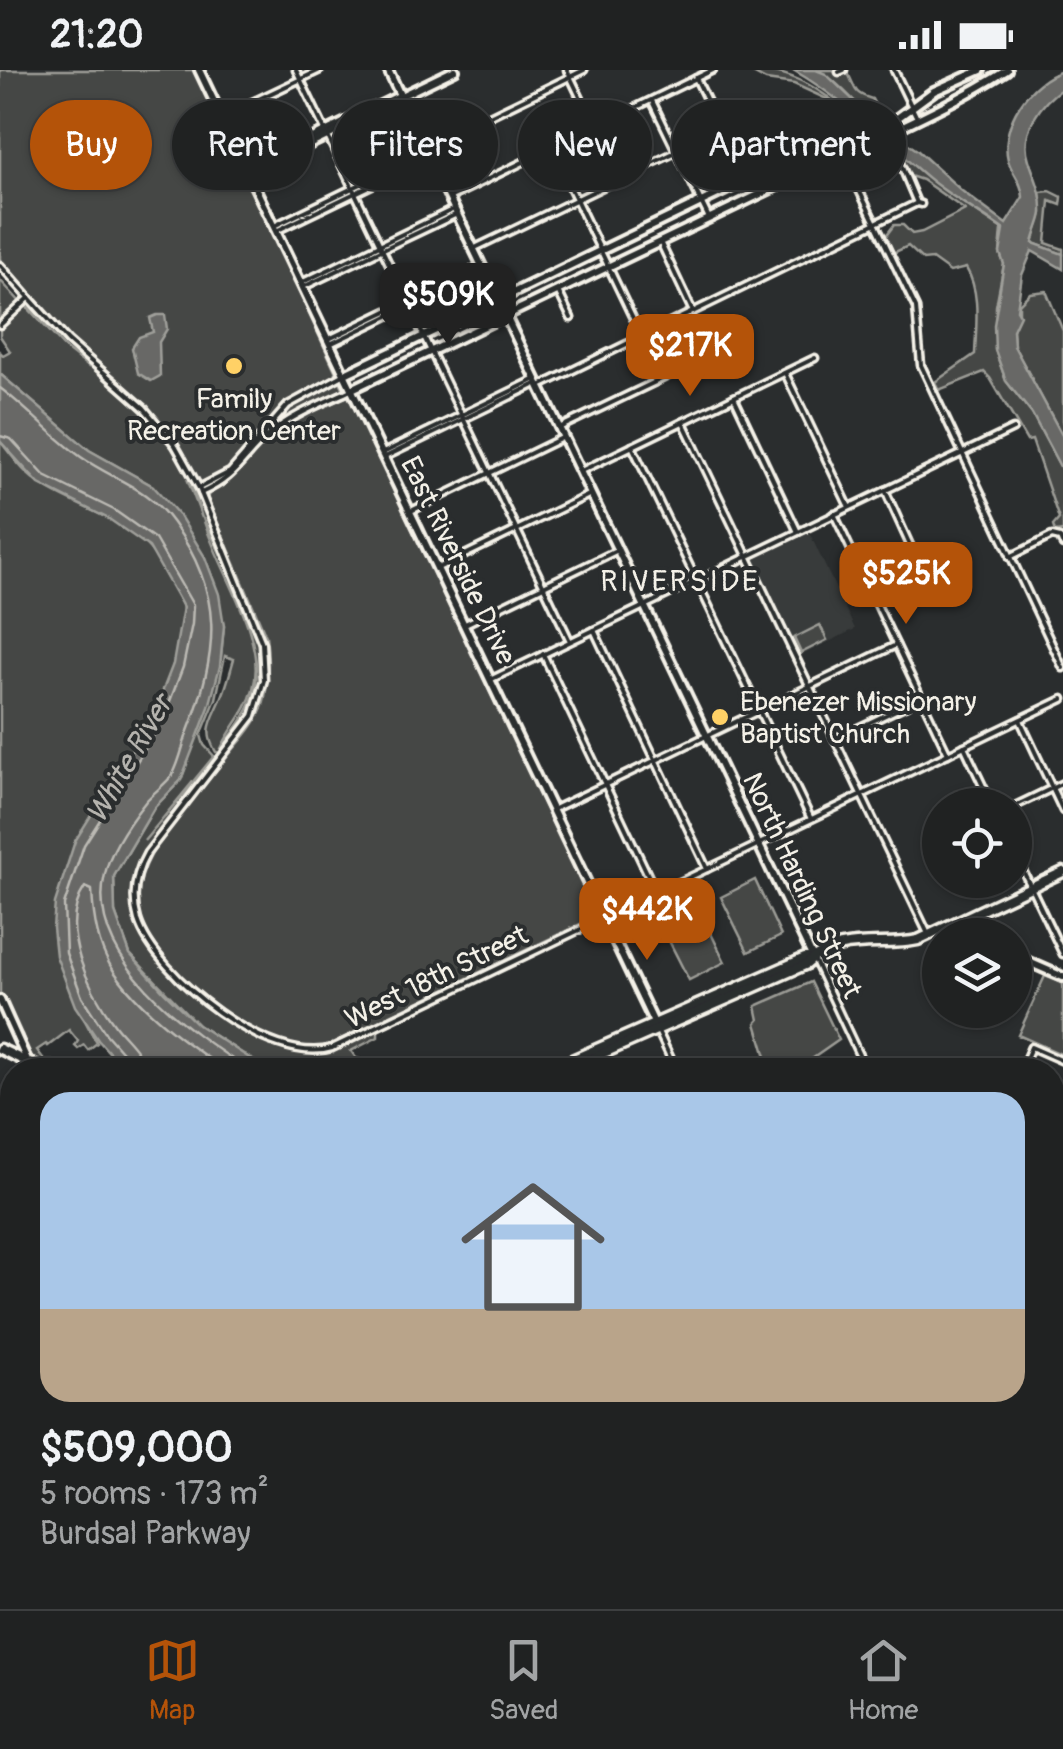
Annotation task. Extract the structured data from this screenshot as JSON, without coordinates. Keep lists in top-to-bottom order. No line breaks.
{"streets":{"street":["East Riverside Drive","North Harding Street","West 18th Street"]},"crossings":[["East Riverside Drive","West 18th Street"],["North Harding Street","West 18th Street"]],"districts":["RIVERSIDE"],"water":["White River"],"places":["Family Recreation Center","Ebenezer Missionary Baptist Church"],"page":{"status":"21:20","chip":["Buy","Rent","Filters","New","Apartment"],"price":["$509K","$217K","$525K","$442K"],"list":[{"name":"$509,000","note":"5 rooms · 173 m² · Burdsal Parkway"}],"tabs":["Map","Saved","Home"]}}
